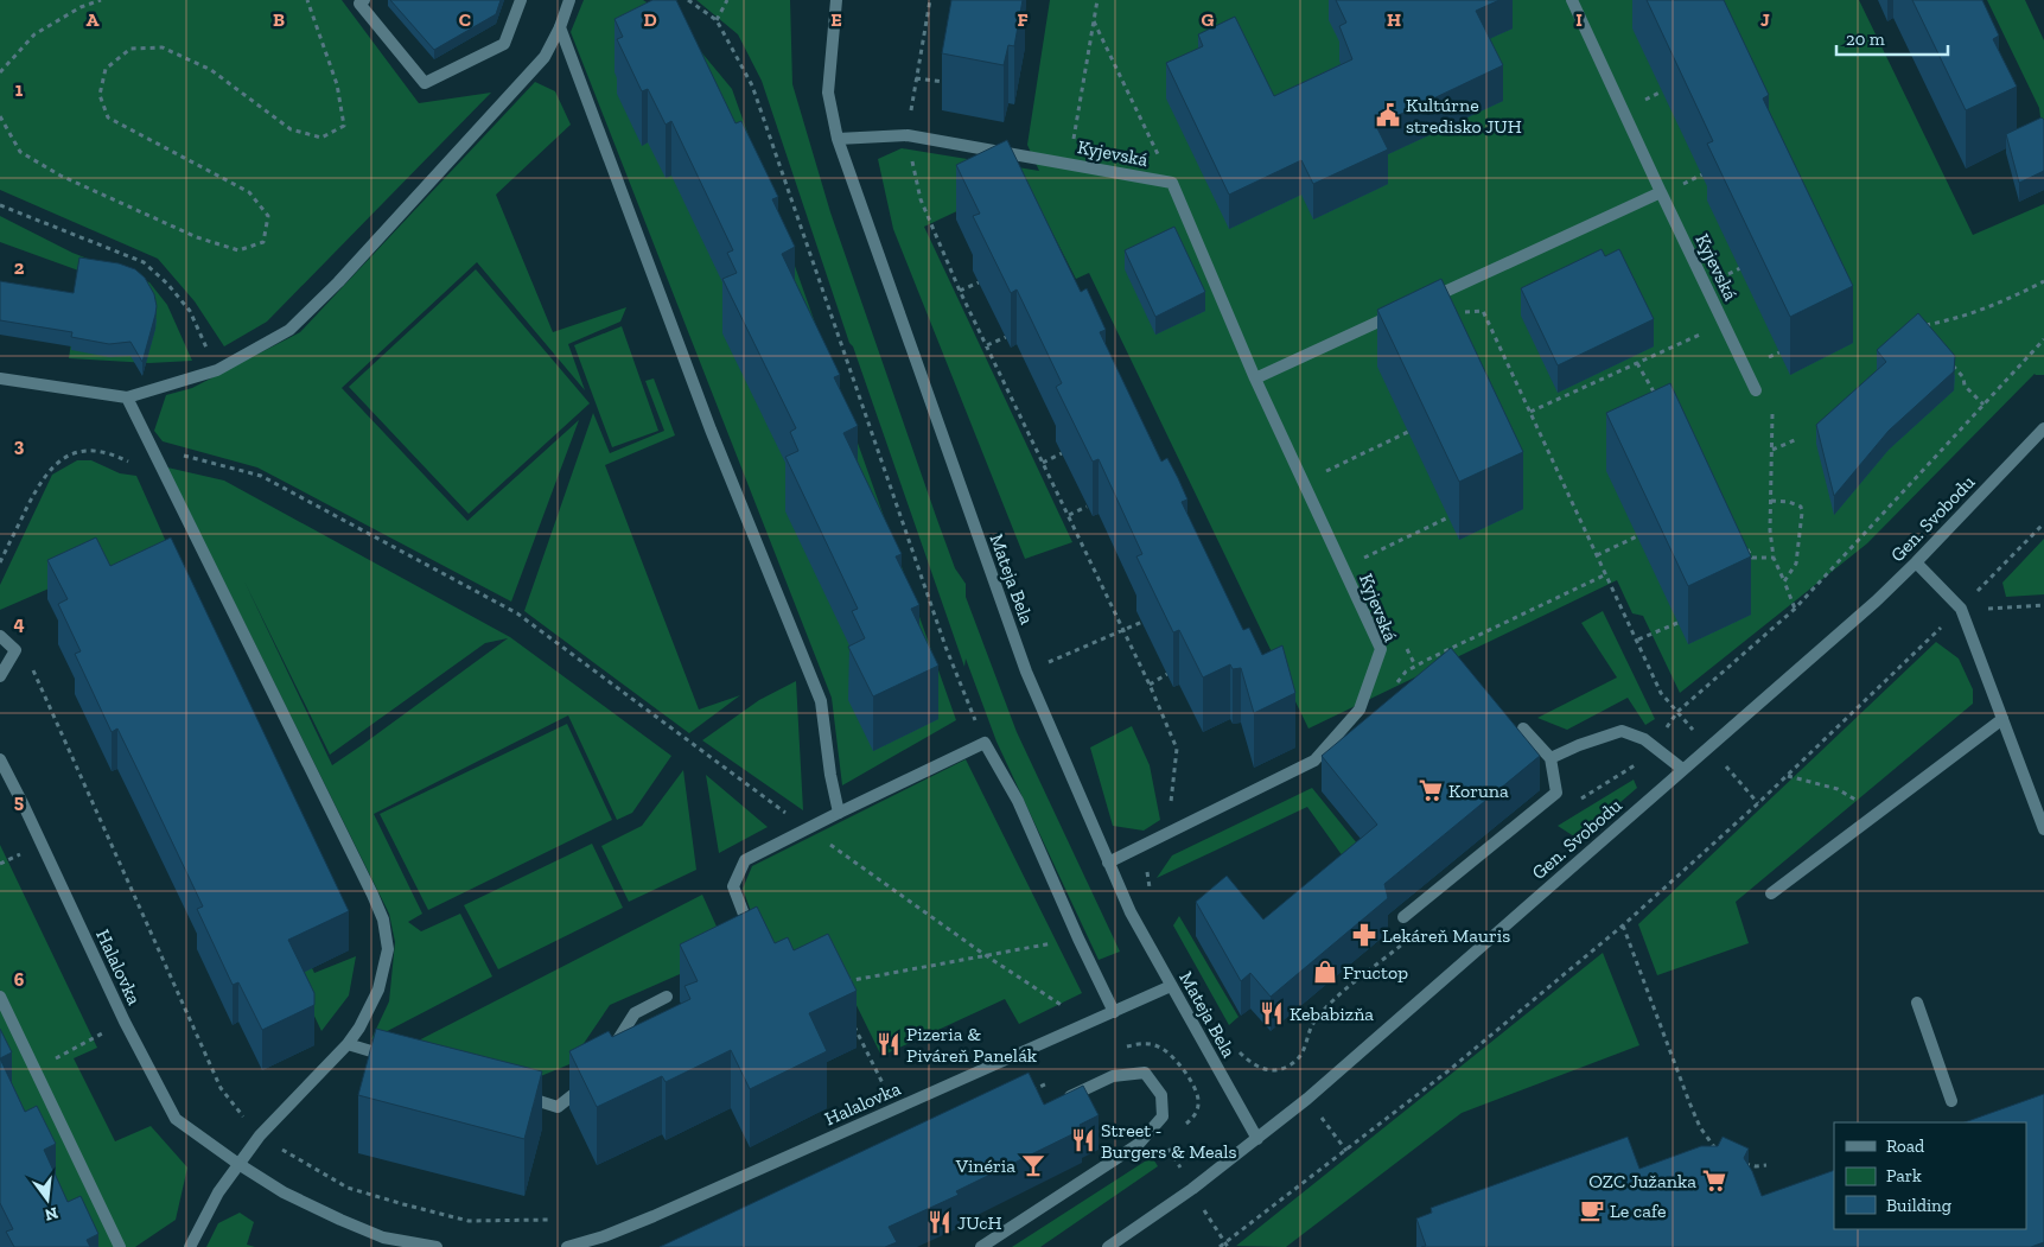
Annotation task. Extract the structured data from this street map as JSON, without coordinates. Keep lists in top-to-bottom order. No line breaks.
{"streets":{"street":["Kyjevská","Gen. Svobodu","Mateja Bela","Halalovka"]},"crossings":[["Kyjevská","Mateja Bela"],["Gen. Svobodu","Mateja Bela"],["Mateja Bela","Halalovka"]],"places":{"public building":["Kultúrne stredisko JUH"],"supermarket":["Koruna","OZC Južanka"],"pharmacy":["Lekáreň Mauris"],"shop":["Fructop"],"restaurant":["Kebabizňa","Pizeria & Piváreň Panelák","Street - Burgers & Meals","JUcH"],"bar":["Vinéria"],"cafe":["Le cafe"]},"legend":["Road","Park","Building"],"scale_bar":"20 m","north":"bottom","grid":{"columns":["A","B","C","D","E","F","G","H","I","J"],"rows":["1","2","3","4","5","6"]}}
